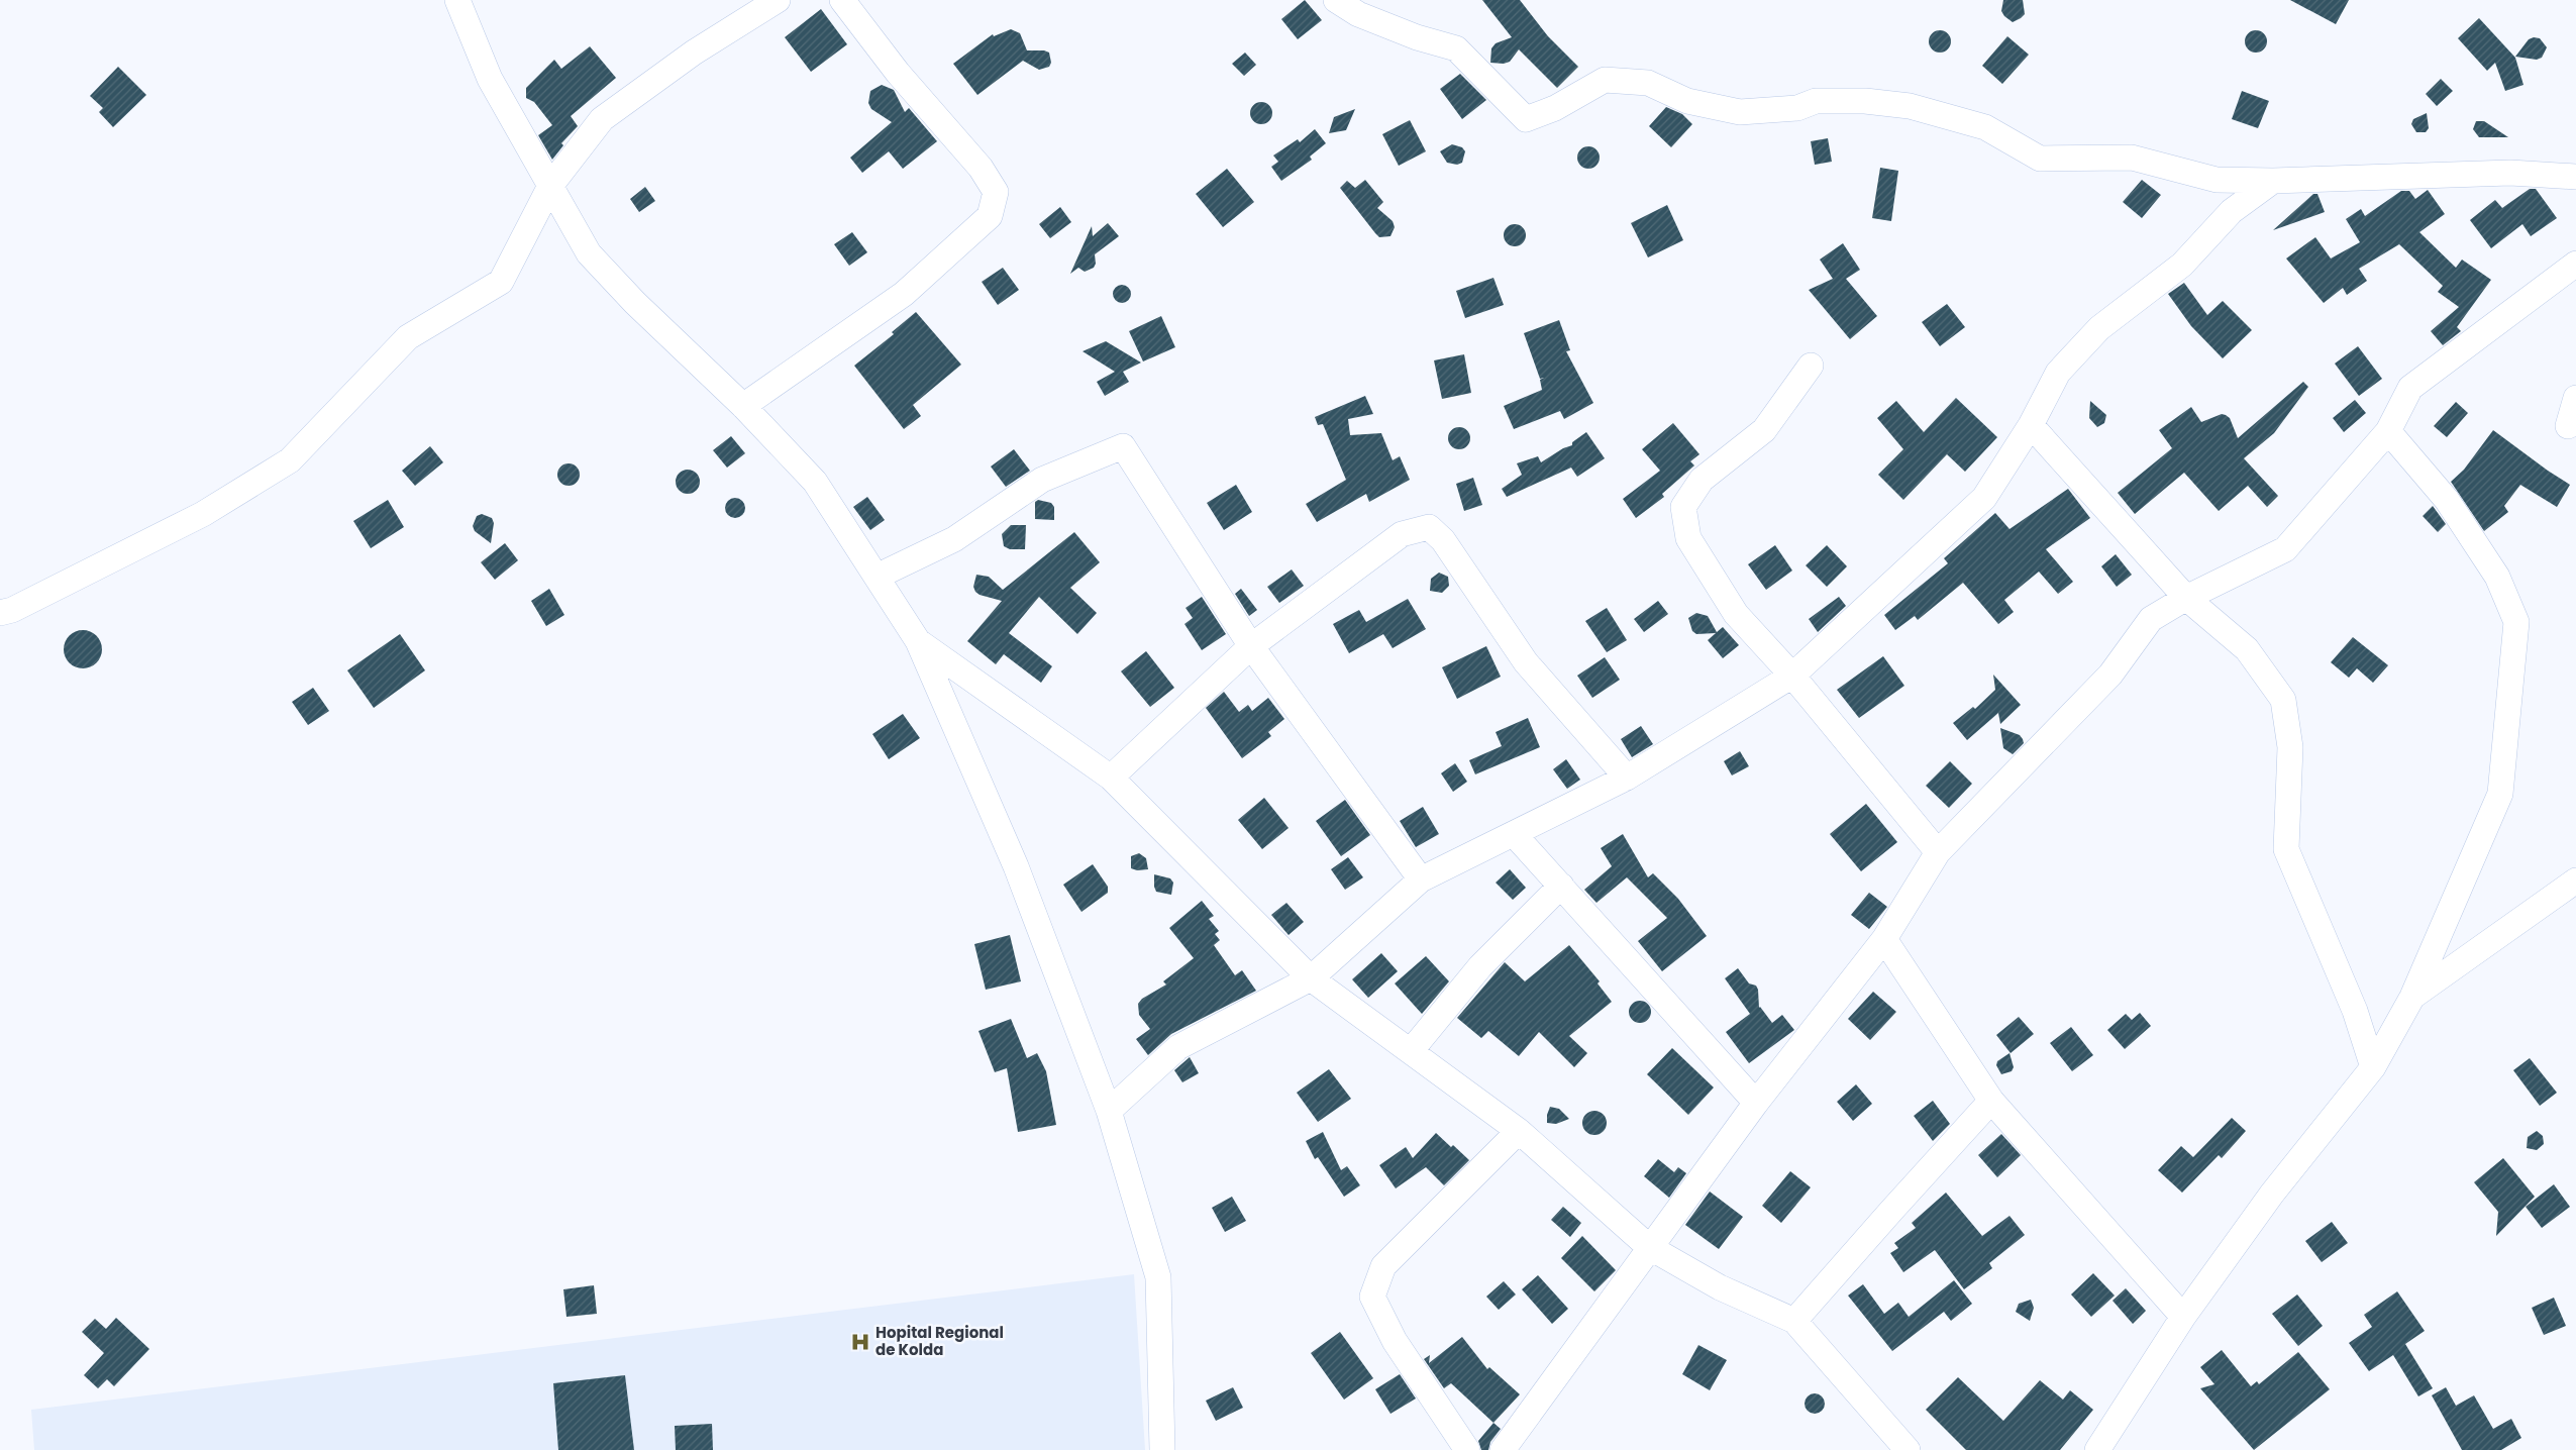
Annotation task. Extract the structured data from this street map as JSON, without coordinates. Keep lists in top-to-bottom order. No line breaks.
{"places":{"hospital":["Hopital Regional de Kolda"]}}
